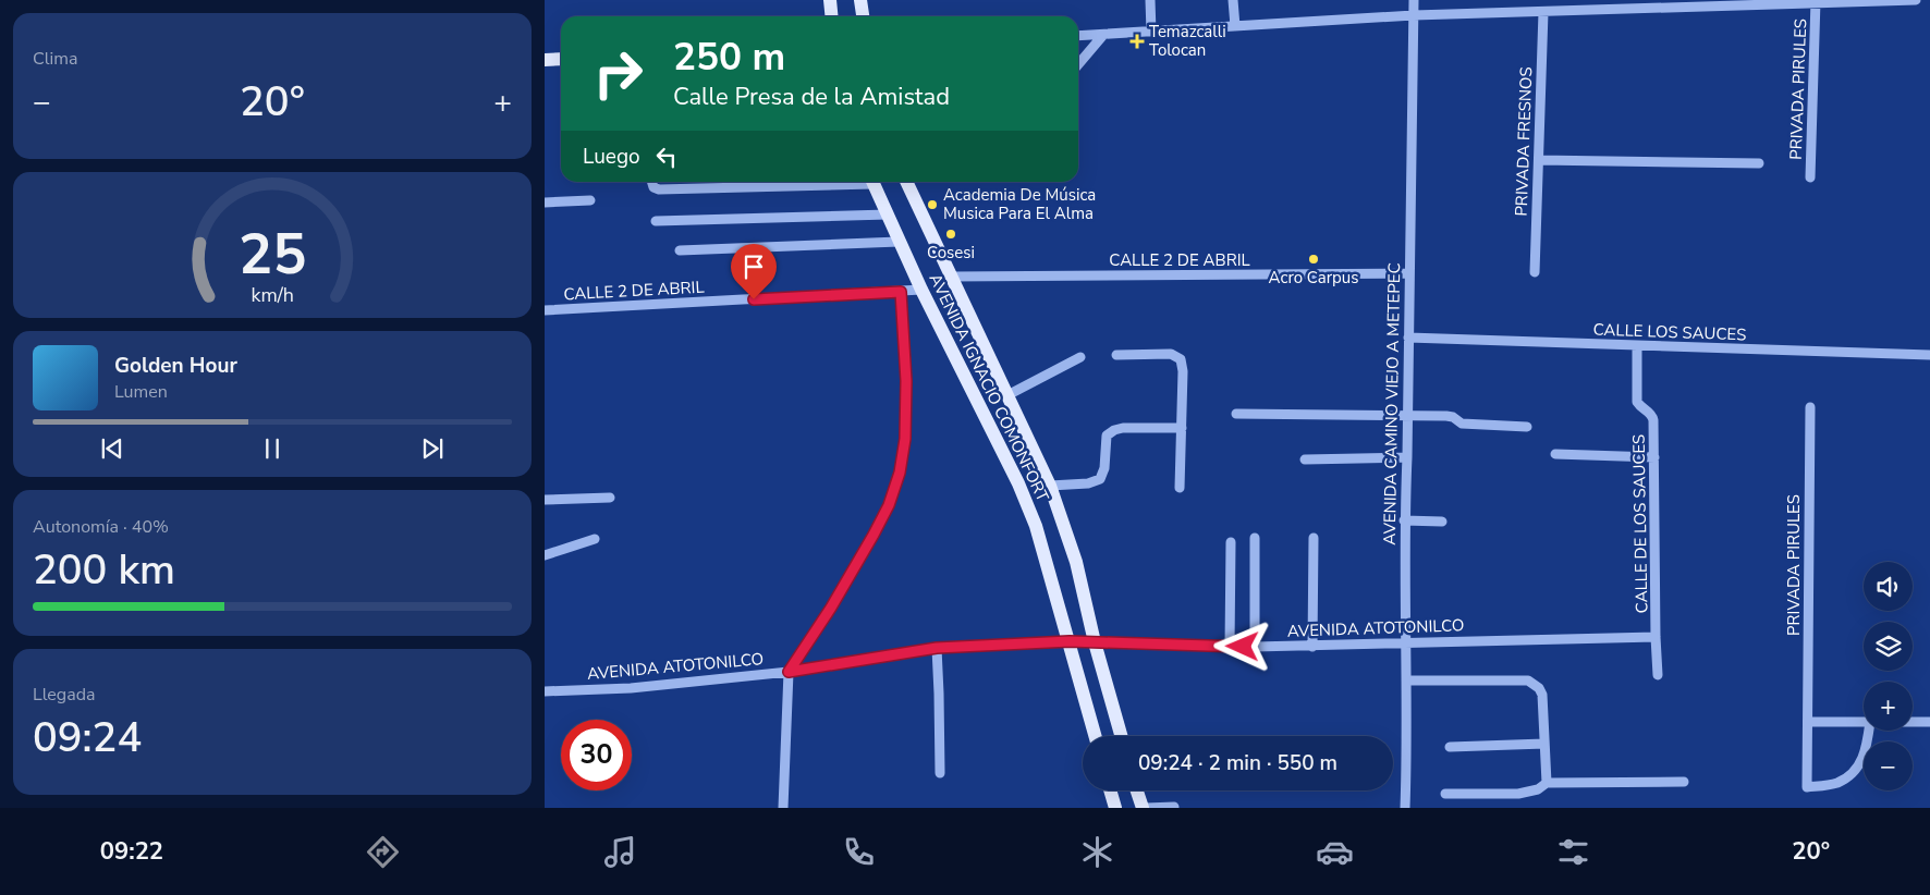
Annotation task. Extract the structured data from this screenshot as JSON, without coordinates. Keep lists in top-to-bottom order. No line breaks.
{"streets":{"main road":["AVENIDA IGNACIO COMONFORT"],"street":["PRIVADA PIRULES","PRIVADA FRESNOS","CALLE 2 DE ABRIL","CALLE LOS SAUCES","AVENIDA CAMINO VIEJO A METEPEC","CALLE DE LOS SAUCES","AVENIDA ATOTONILCO"]},"crossings":[["CALLE 2 DE ABRIL","AVENIDA IGNACIO COMONFORT"],["CALLE 2 DE ABRIL","AVENIDA CAMINO VIEJO A METEPEC"],["CALLE LOS SAUCES","AVENIDA CAMINO VIEJO A METEPEC"],["CALLE LOS SAUCES","CALLE DE LOS SAUCES"],["AVENIDA IGNACIO COMONFORT","AVENIDA ATOTONILCO"],["AVENIDA CAMINO VIEJO A METEPEC","AVENIDA ATOTONILCO"],["CALLE DE LOS SAUCES","AVENIDA ATOTONILCO"]],"places":{"health":["Temazcalli Tolocan"],"other":["Academia De Música Musica Para El Alma","Cosesi","Acro Carpus"]},"page":{"tile":["Clima",["Autonomía · 40%","200 km"],["Llegada","09:24"]],"turn":["250 m","Calle Presa de la Amistad"],"heat":["−","20°","+"],"then":"Luego","song":["Golden Hour","Lumen"],"map_buttons":["+","−"],"limit":"30","trip":"09:24 · 2 min · 550 m","tabs":["09:22","20°"],"gauge":["25","km/h"]}}
